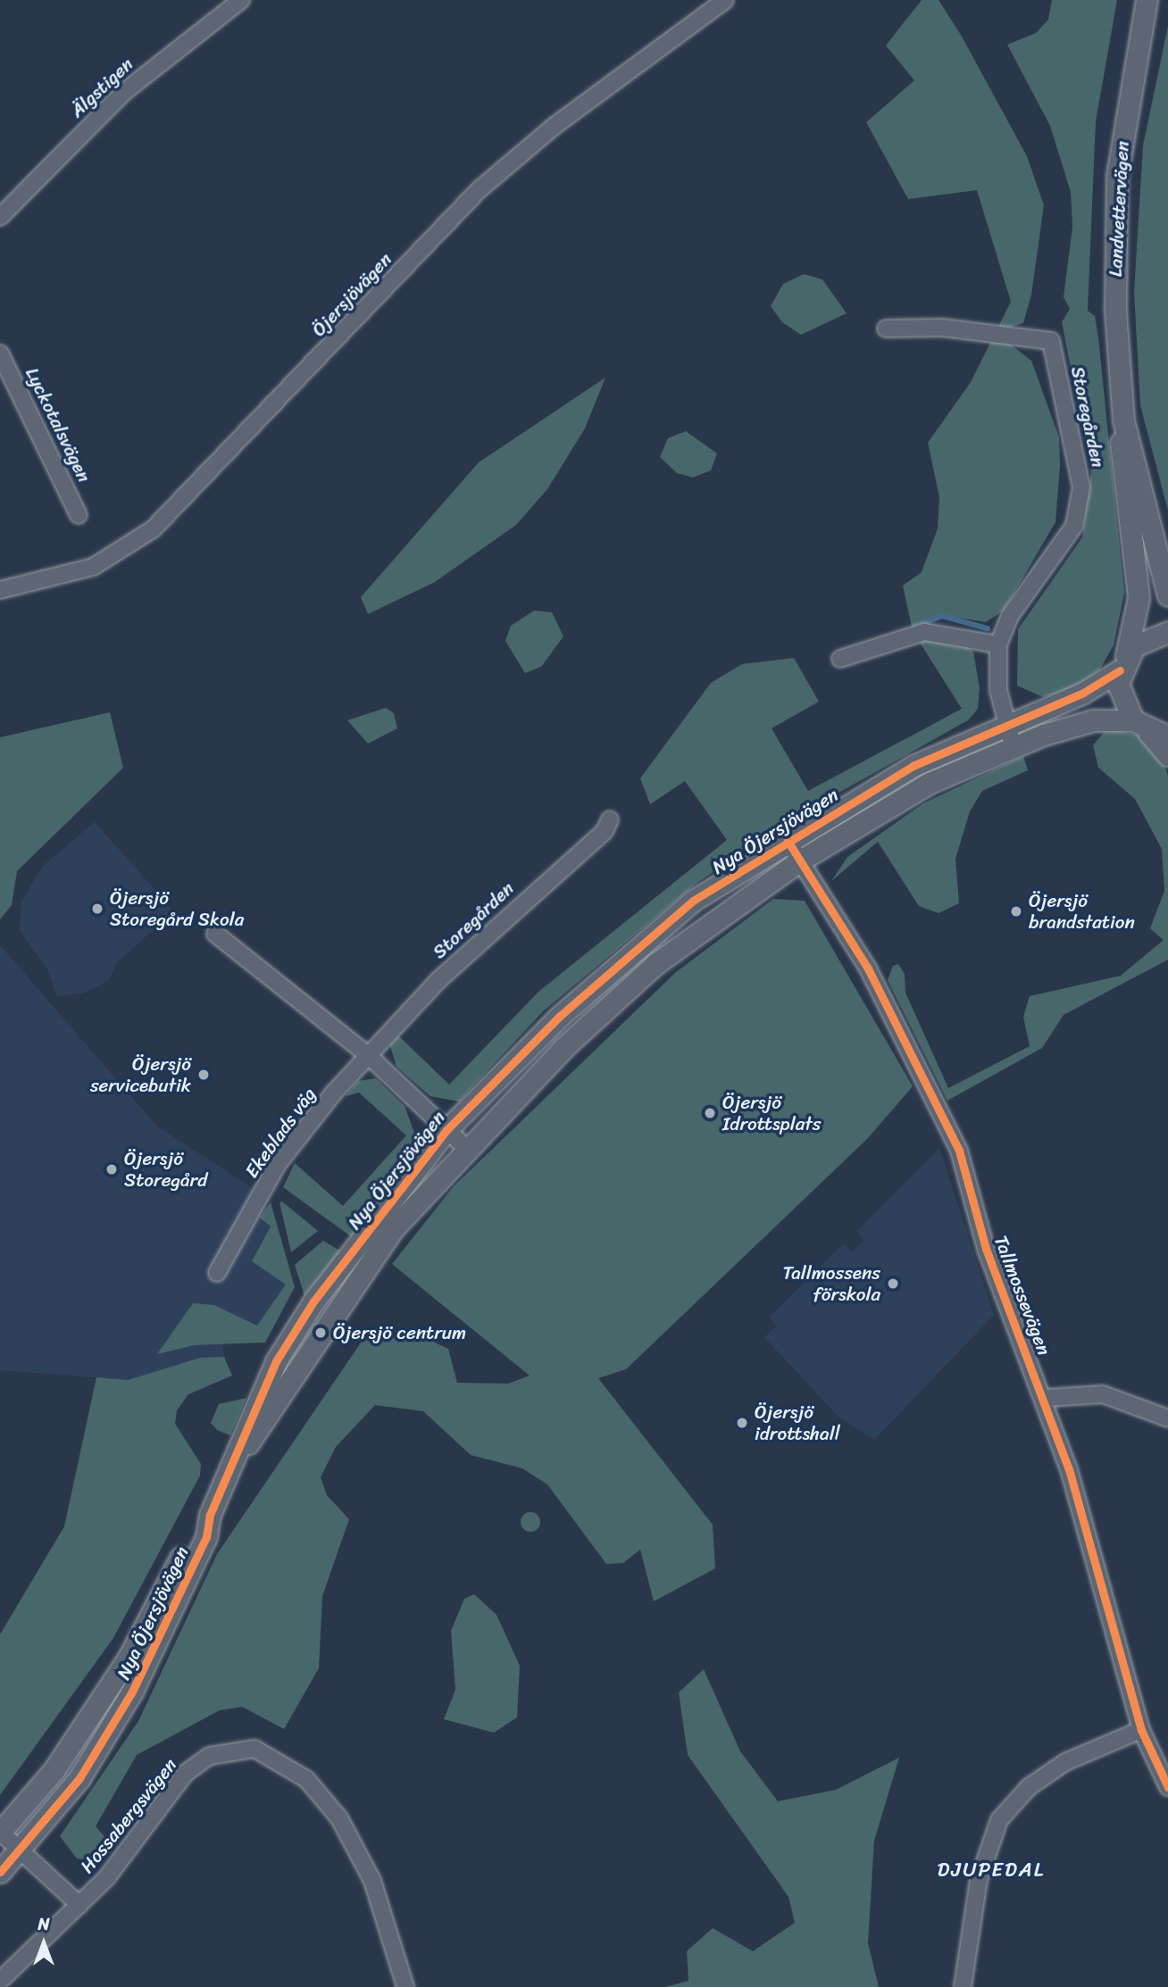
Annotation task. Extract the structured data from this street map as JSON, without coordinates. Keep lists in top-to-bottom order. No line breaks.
{"streets":{"street":["Älgstigen","Landvettervägen","Öjersjövägen","Storegården","Lyckotalsvägen","Nya Öjersjövägen","Ekeblads väg","Tallmossevägen","Hossabergsvägen"]},"crossings":[["Landvettervägen","Nya Öjersjövägen"],["Storegården","Nya Öjersjövägen"],["Storegården","Ekeblads väg"],["Nya Öjersjövägen","Tallmossevägen"]],"districts":["DJUPEDAL"],"places":["Öjersjö Storegård Skola","Öjersjö brandstation","Öjersjö servicebutik","Öjersjö Idrottsplats","Öjersjö Storegård","Tallmossens förskola","Öjersjö centrum","Öjersjö idrottshall"],"north":"top"}
